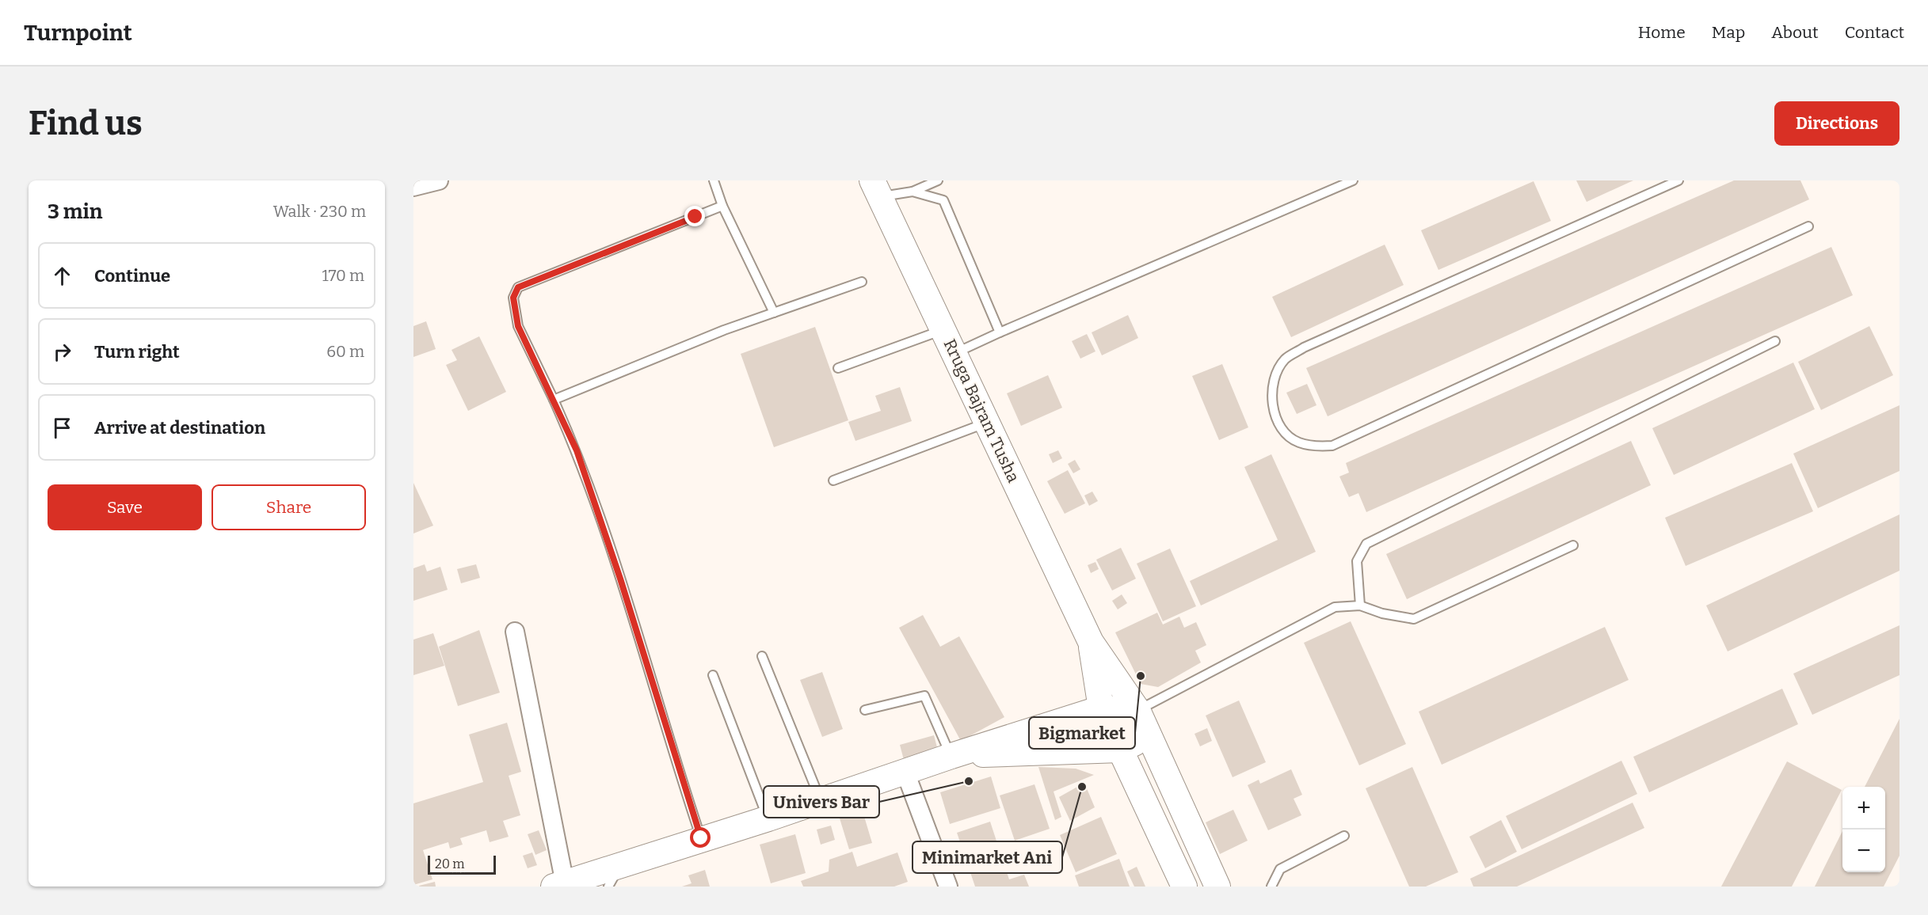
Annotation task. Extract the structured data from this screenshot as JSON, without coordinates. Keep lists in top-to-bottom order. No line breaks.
{"streets":{"main road":["Rruga Bajram Tusha"]},"places":["Bigmarket","Univers Bar","Minimarket Ani"],"scale_bar":"20 m","page":{"header":"Turnpoint","nav":["Home","Map","About","Contact"],"buttons":["Directions",["Save","Share"]],"title":"Find us","heading":["3 min","Walk · 230 m"],"list":[["Continue","170 m"],["Turn right","60 m"],"Arrive at destination"],"map_buttons":["+","−"],"scale":"20 m"}}
